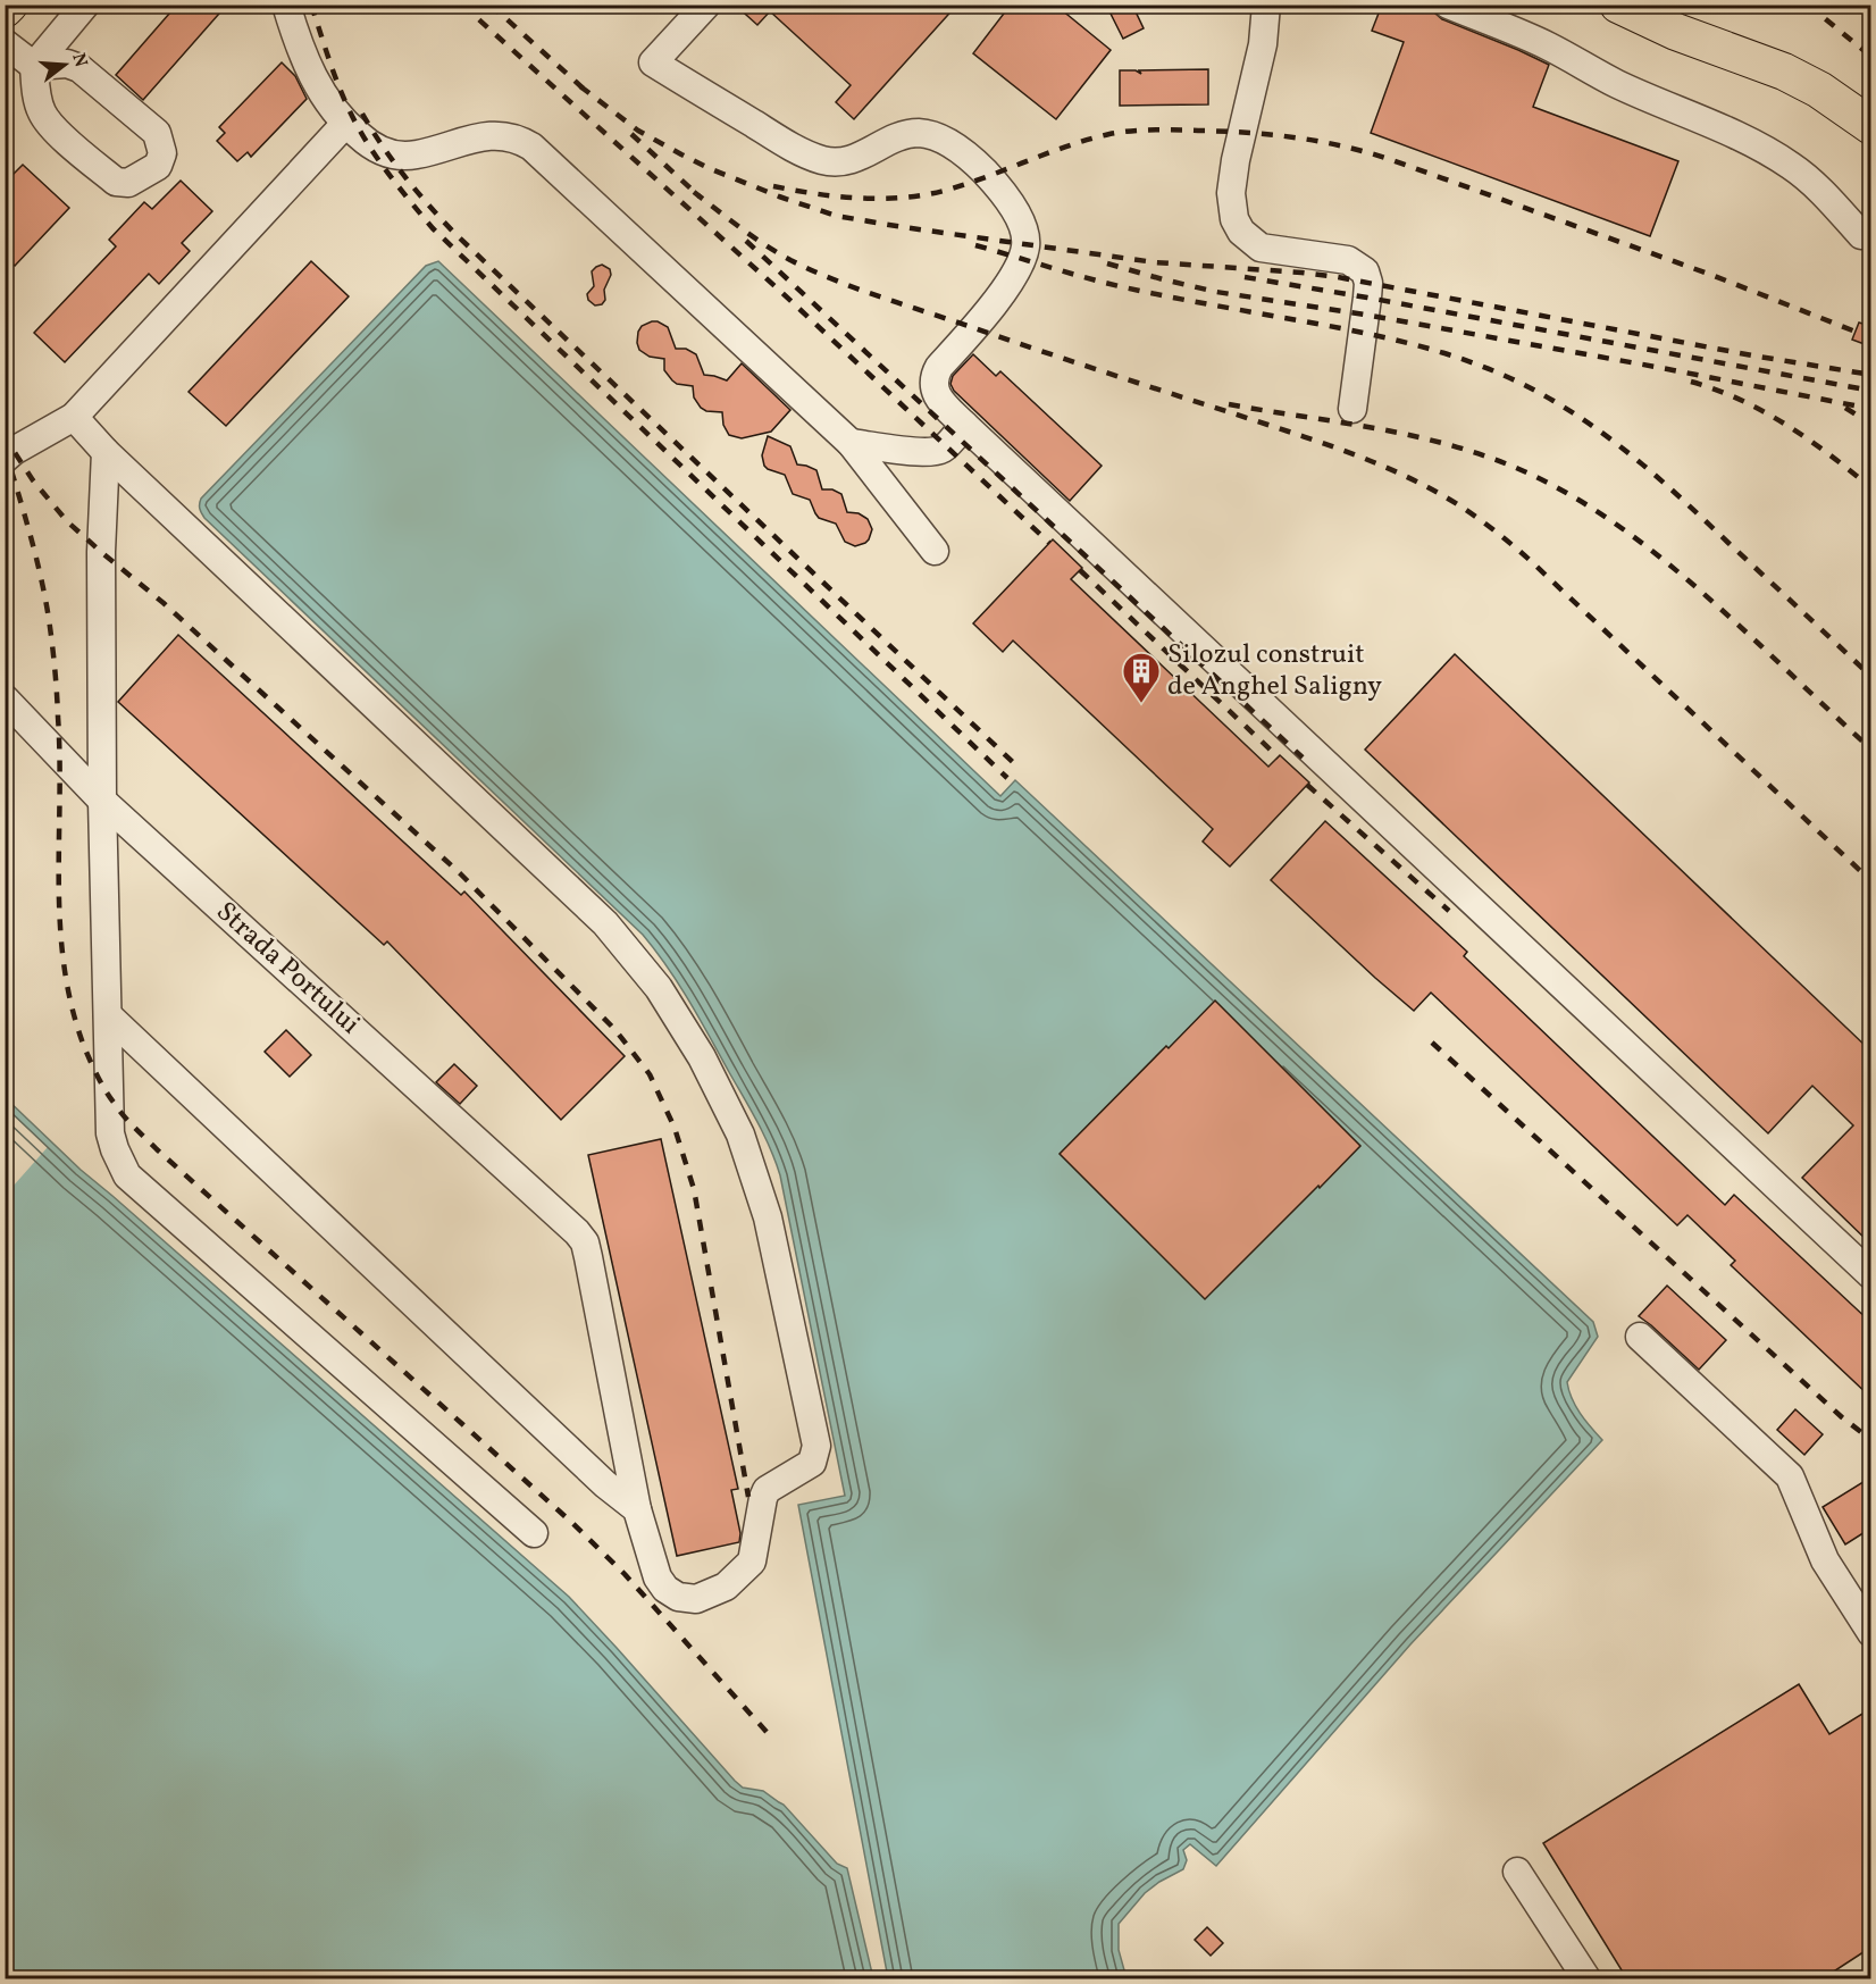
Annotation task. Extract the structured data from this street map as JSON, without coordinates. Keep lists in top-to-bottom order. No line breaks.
{"streets":{"lane":["Strada Portului"]},"places":{"building":["Silozul construit de Anghel Saligny"]},"north":"right"}
